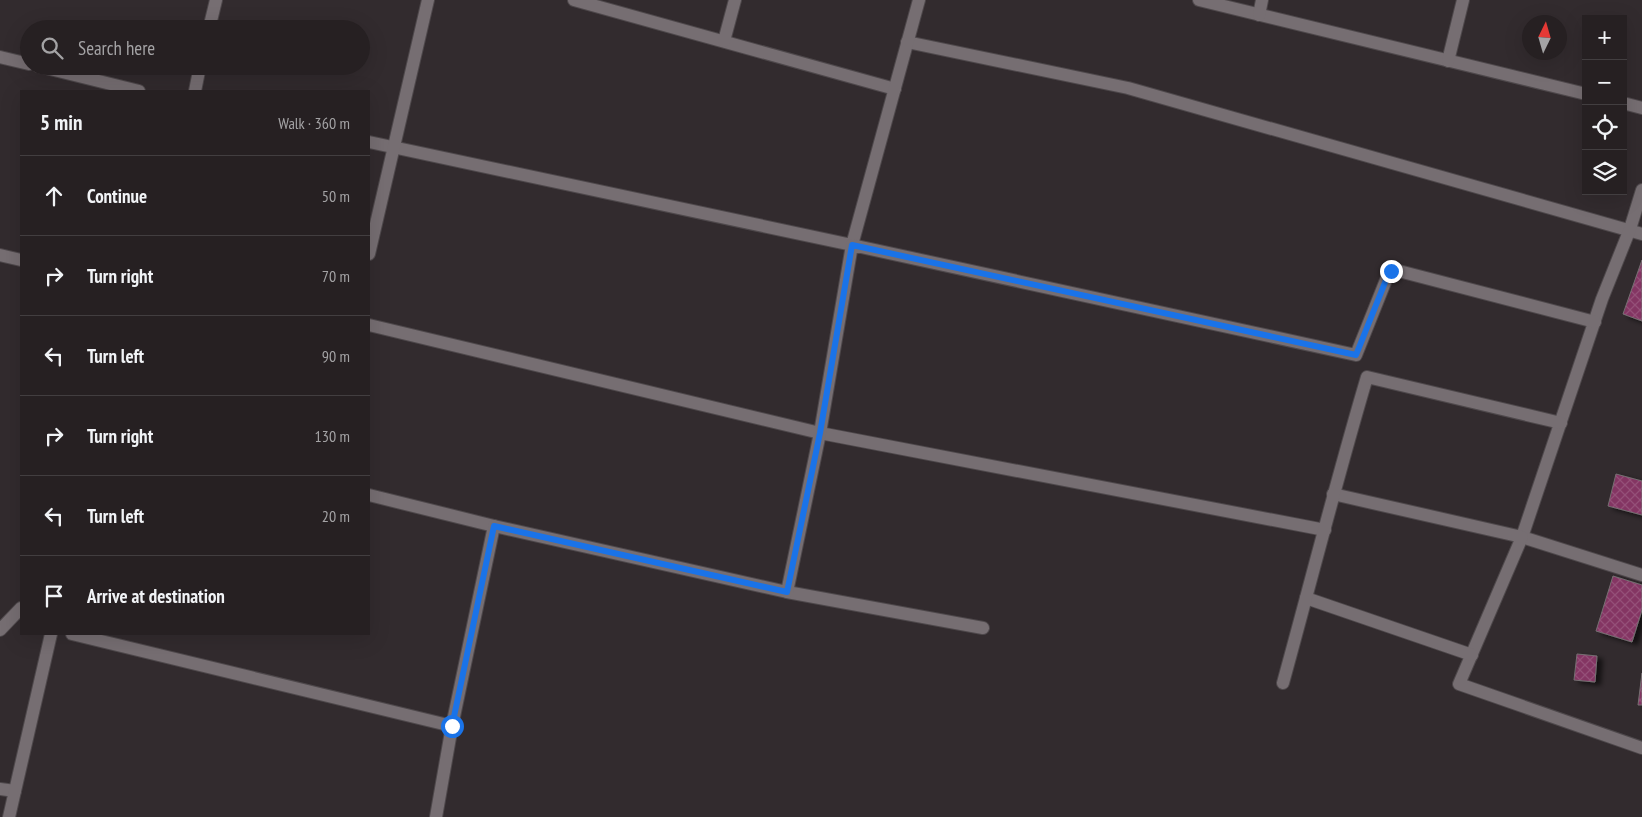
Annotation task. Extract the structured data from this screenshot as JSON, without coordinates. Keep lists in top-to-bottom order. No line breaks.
{"north":"top","page":{"map_buttons":["+","−"],"search":"Search here","heading":["5 min","Walk · 360 m"],"list":[["Continue","50 m"],["Turn right","70 m"],["Turn left","90 m"],["Turn right","130 m"],["Turn left","20 m"],"Arrive at destination"]}}
